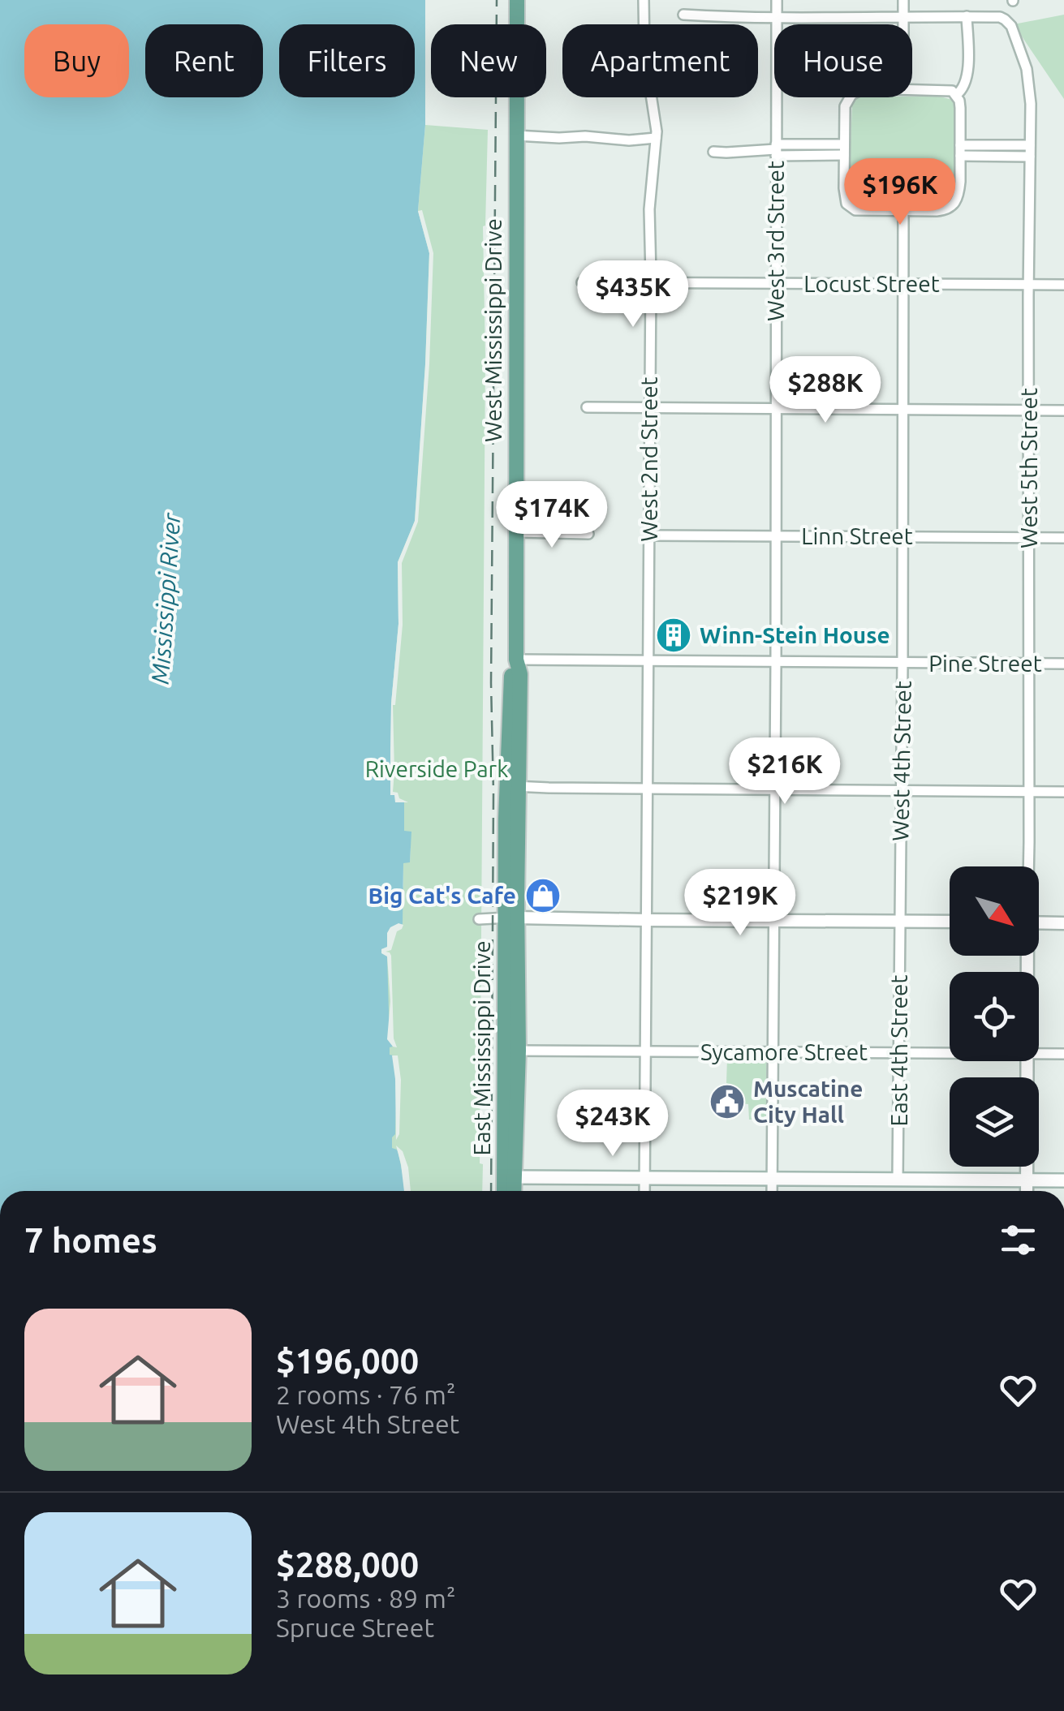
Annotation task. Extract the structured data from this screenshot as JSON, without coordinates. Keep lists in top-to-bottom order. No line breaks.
{"streets":{"main road":["West Mississippi Drive","East Mississippi Drive"],"street":["West 3rd Street","Locust Street","West 2nd Street","West 5th Street","Linn Street","Pine Street","West 4th Street","East 4th Street","Sycamore Street"]},"crossings":[["West 3rd Street","Locust Street"],["West 3rd Street","Linn Street"],["West 3rd Street","Pine Street"],["West 3rd Street","Sycamore Street"],["Locust Street","West 2nd Street"],["Locust Street","West 5th Street"],["Locust Street","West 4th Street"],["West Mississippi Drive","Pine Street"],["West Mississippi Drive","East Mississippi Drive"],["West 2nd Street","Linn Street"],["West 2nd Street","Pine Street"],["West 2nd Street","Sycamore Street"],["West 5th Street","Linn Street"],["West 5th Street","Pine Street"],["Linn Street","West 4th Street"],["Pine Street","West 4th Street"],["Pine Street","East Mississippi Drive"],["West 4th Street","East 4th Street"],["East Mississippi Drive","Sycamore Street"],["East 4th Street","Sycamore Street"]],"water":["Mississippi River"],"parks":["Riverside Park"],"places":{"building":["Winn-Stein House"],"shop":["Big Cat's Cafe"],"public building":["Muscatine City Hall"]},"north":"bottom right","page":{"chip":["Buy","Rent","Filters","New","Apartment","House"],"price":["$196K","$435K","$288K","$174K","$216K","$219K","$243K"],"heading":"7 homes","list":[{"name":"$196,000","note":"2 rooms · 76 m² · West 4th Street"},{"name":"$288,000","note":"3 rooms · 89 m² · Spruce Street"}]}}
